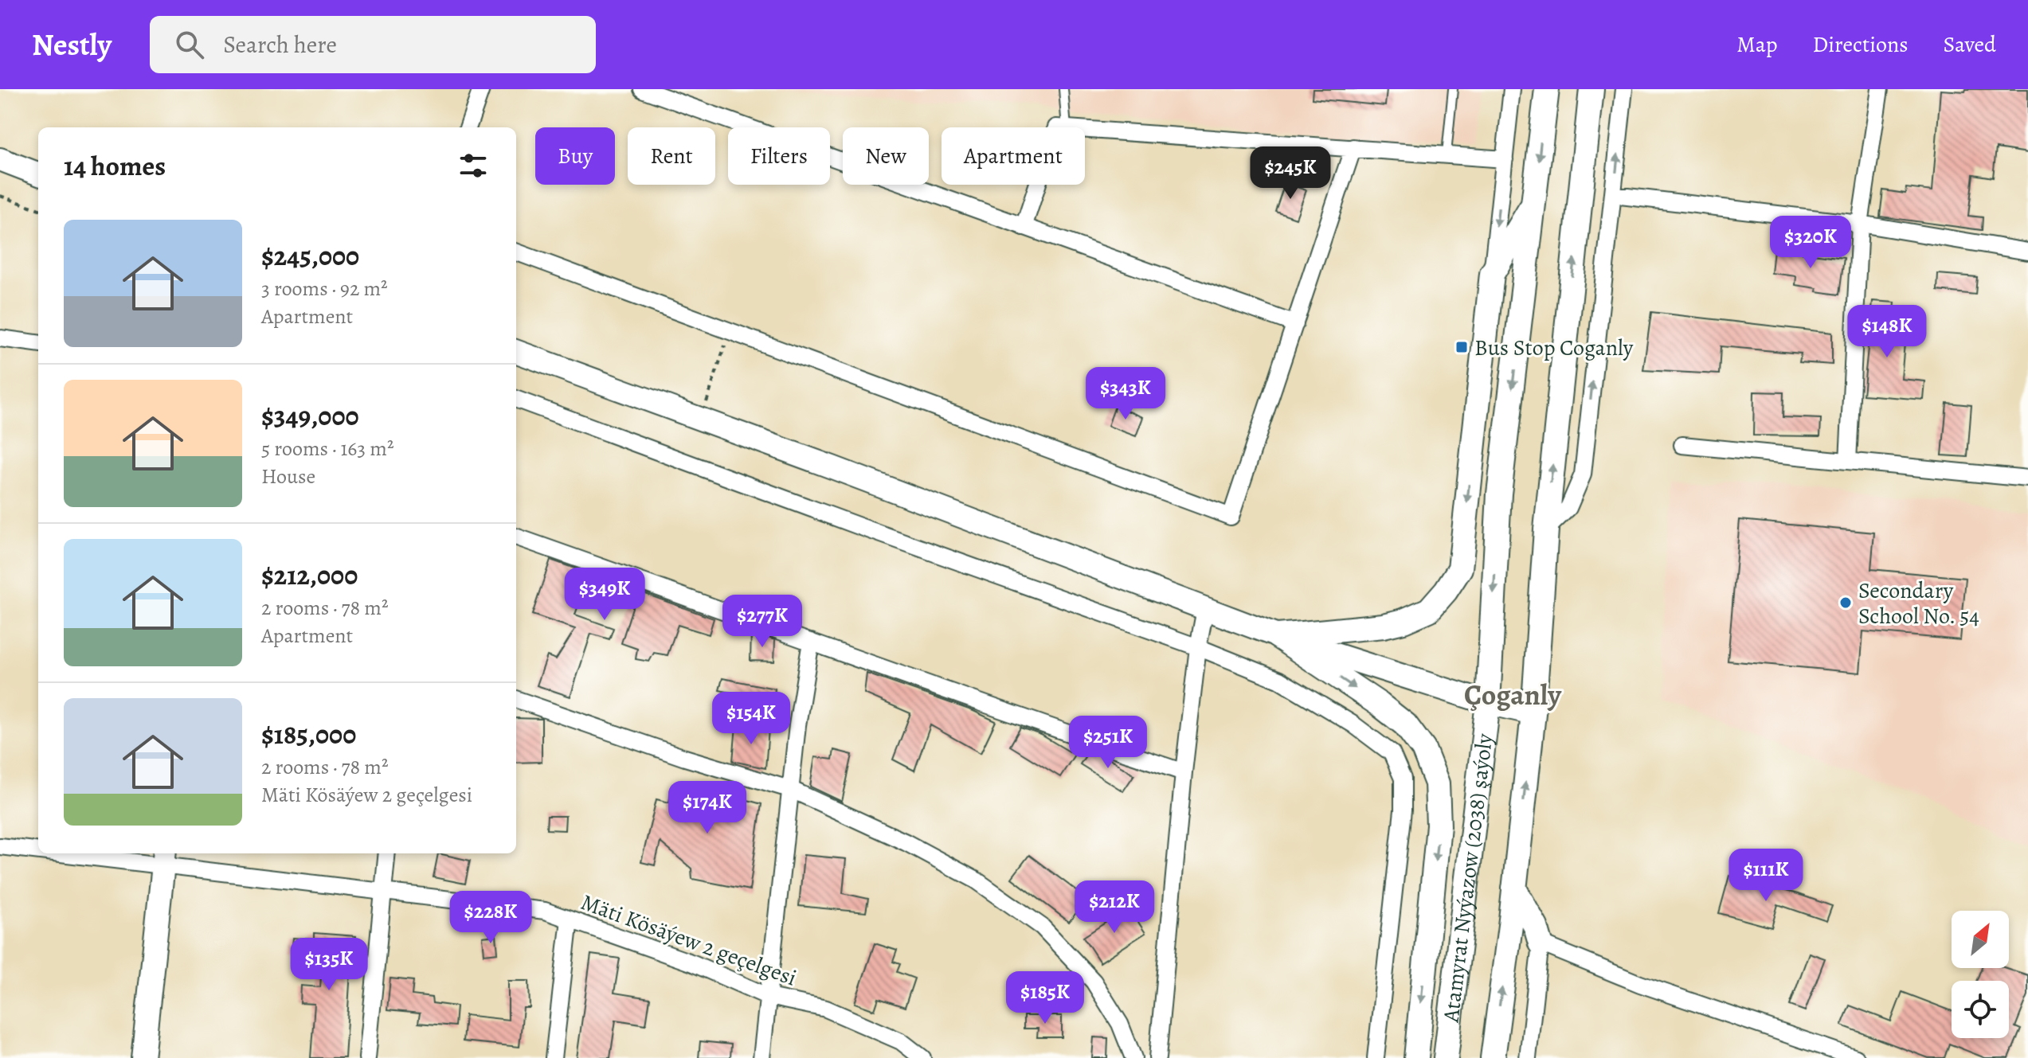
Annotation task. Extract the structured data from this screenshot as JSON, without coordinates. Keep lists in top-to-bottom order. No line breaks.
{"streets":{"main road":["Atamyrat Nyýazow (2038) şaýoly"],"street":["Mäti Kösäýew 2 geçelgesi"]},"districts":["Çoganly"],"places":{"transit":["Bus Stop Coganly"],"other":["Secondary School No. 54"]},"north":"top right","page":{"header":"Nestly","search":"Search here","nav":["Map","Directions","Saved"],"chip":["Buy","Rent","Filters","New","Apartment"],"heading":"14 homes","price":["$245K","$320K","$148K","$343K","$349K","$277K","$154K","$251K","$174K","$111K","$212K","$228K","$135K","$185K"],"list":[{"name":"$245,000","note":"3 rooms · 92 m² · Apartment"},{"name":"$349,000","note":"5 rooms · 163 m² · House"},{"name":"$212,000","note":"2 rooms · 78 m² · Apartment"},{"name":"$185,000","note":"2 rooms · 78 m² · Mäti Kösäýew 2 geçelgesi"}]}}
